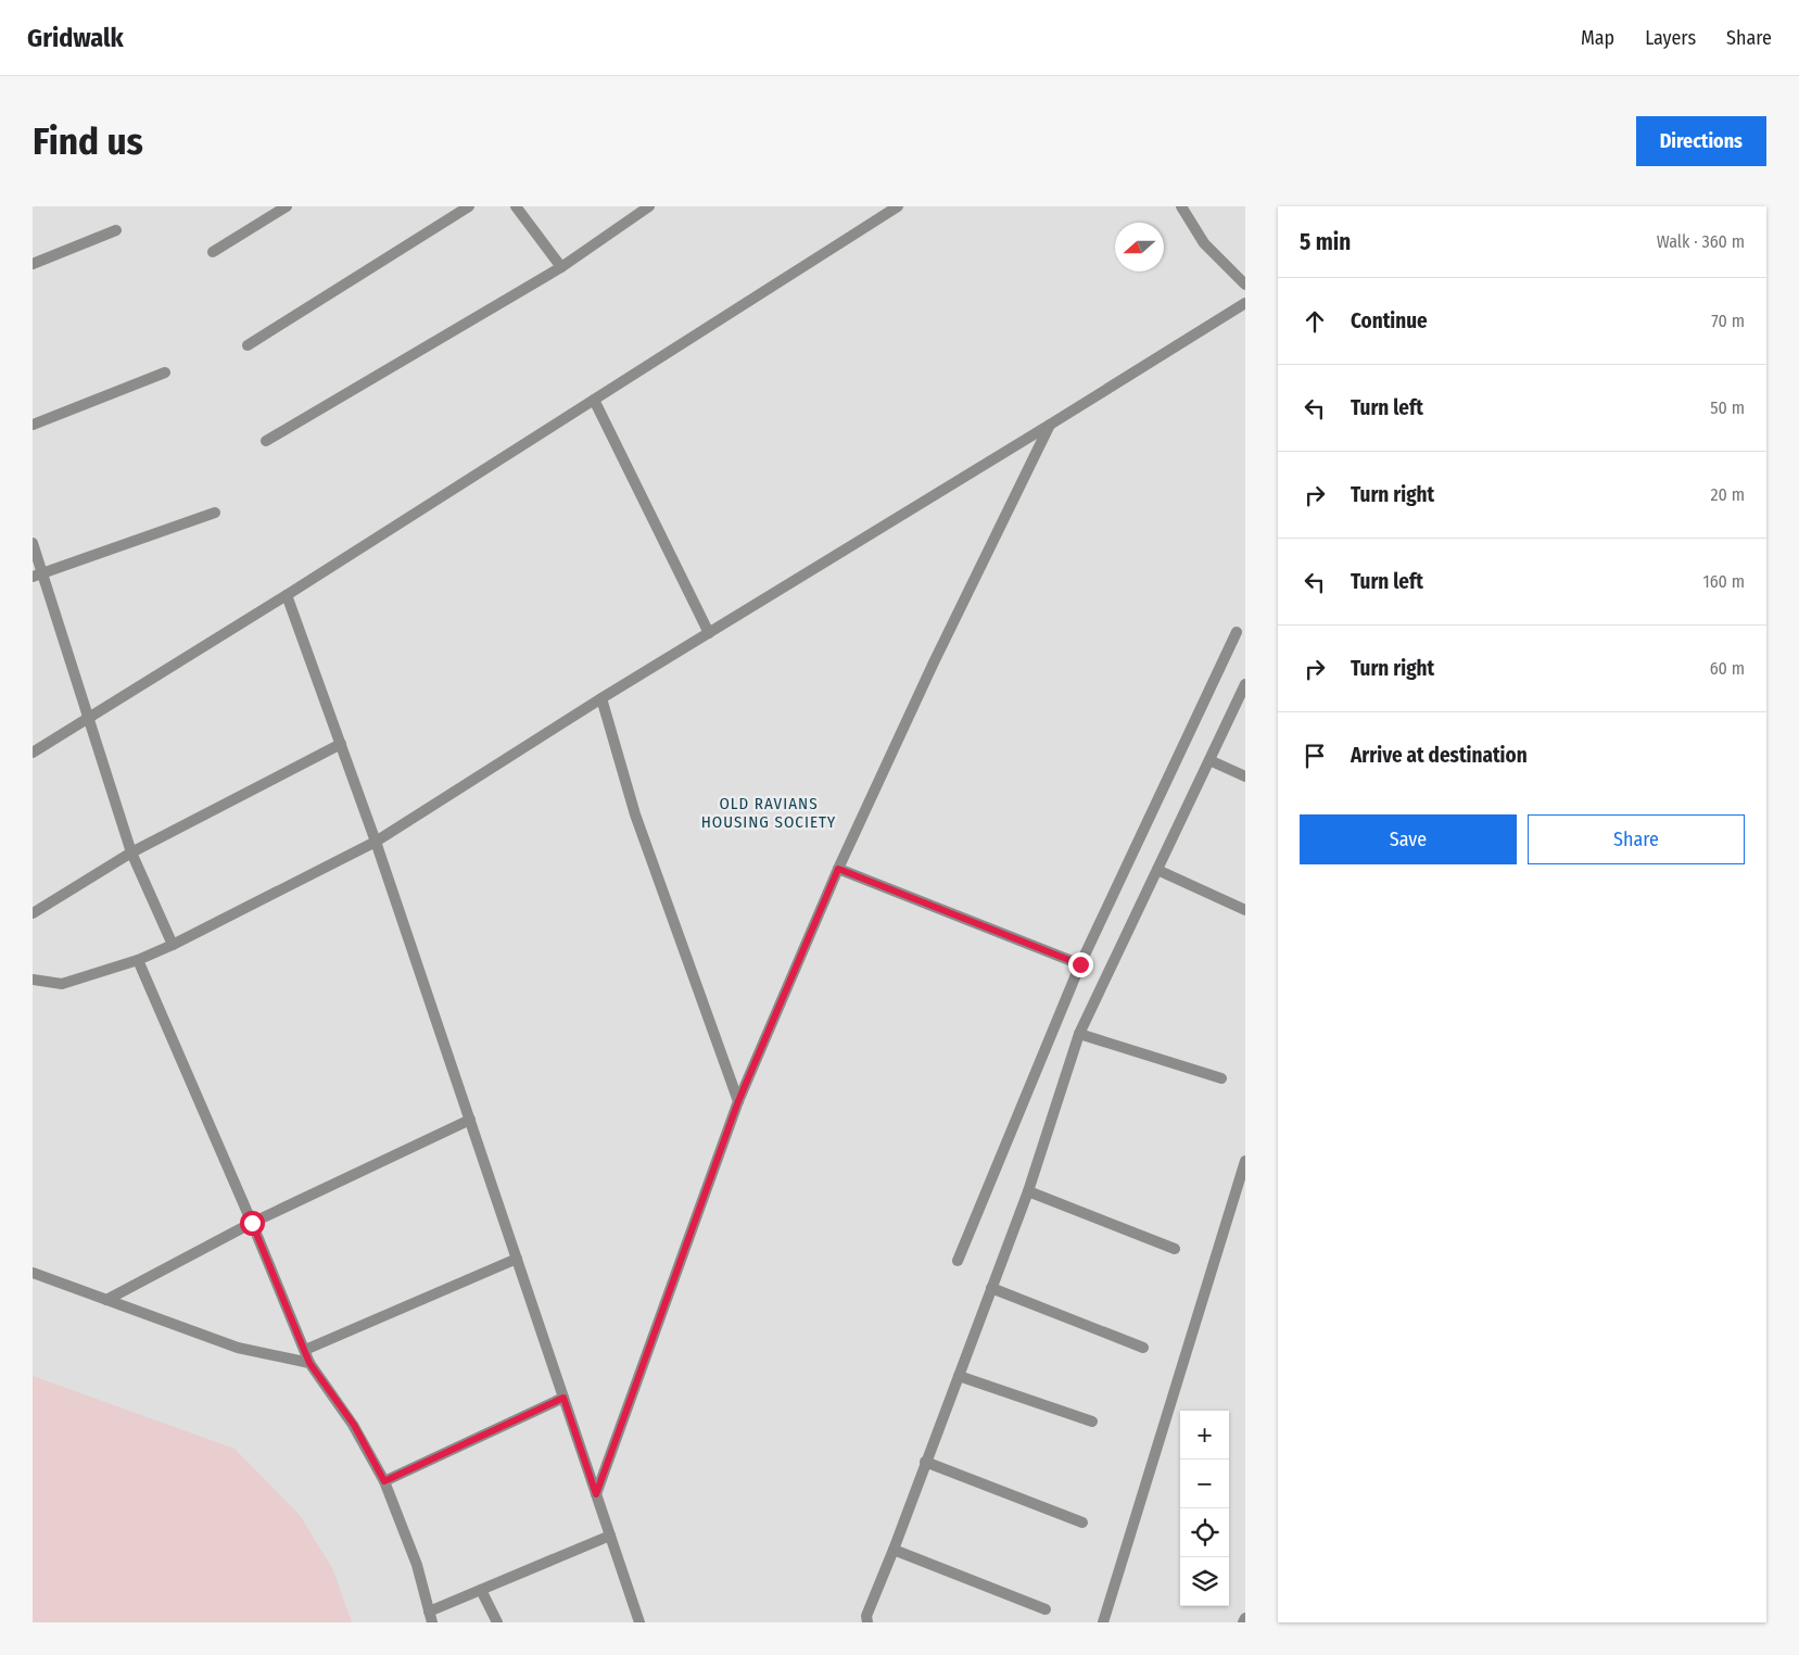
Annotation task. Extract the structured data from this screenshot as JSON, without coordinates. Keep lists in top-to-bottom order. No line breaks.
{"districts":["OLD RAVIANS HOUSING SOCIETY"],"north":"left","page":{"header":"Gridwalk","nav":["Map","Layers","Share"],"buttons":["Directions",["Save","Share"]],"title":"Find us","heading":["5 min","Walk · 360 m"],"list":[["Continue","70 m"],["Turn left","50 m"],["Turn right","20 m"],["Turn left","160 m"],["Turn right","60 m"],"Arrive at destination"],"map_buttons":["+","−"]}}
